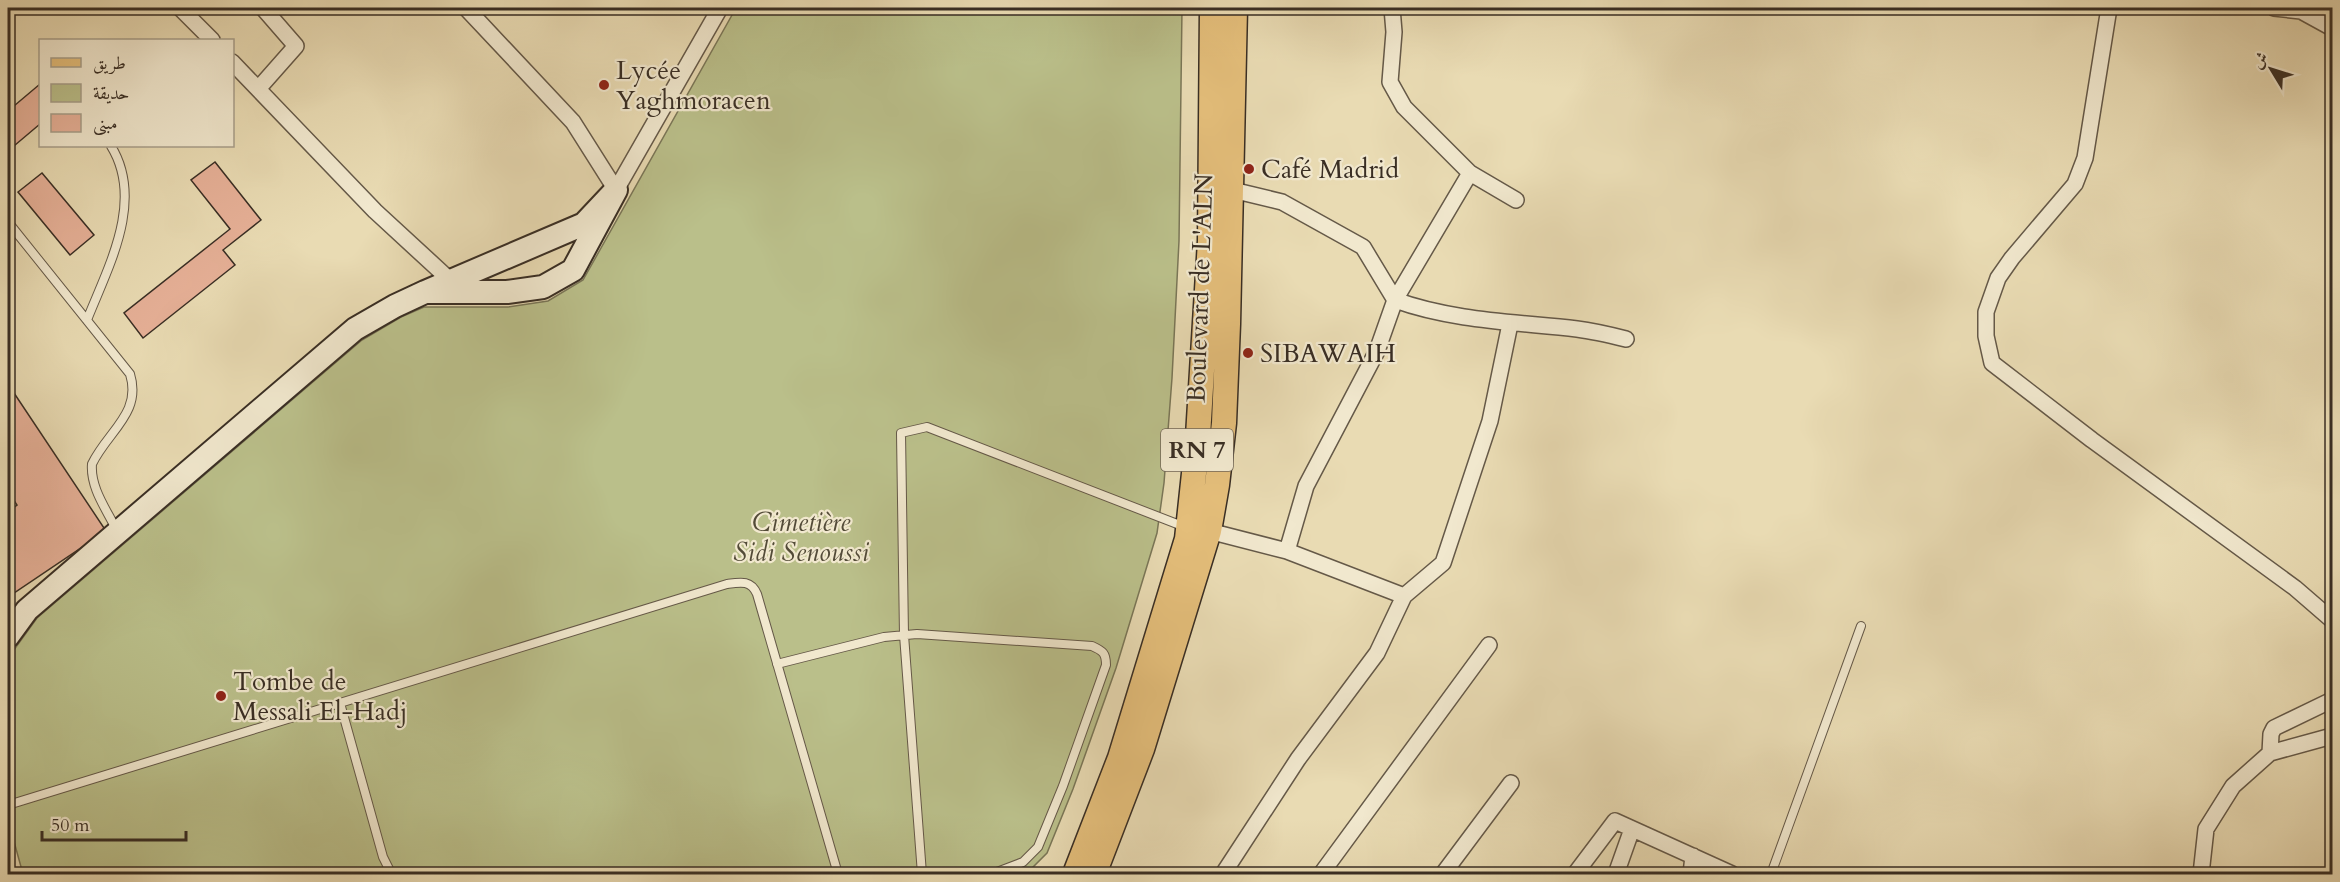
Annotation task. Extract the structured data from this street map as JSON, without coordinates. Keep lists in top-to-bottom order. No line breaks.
{"streets":{"main road":["Boulevard de L'ALN","RN 7"]},"parks":["Cimetière Sidi Senoussi"],"places":["Lycée Yaghmoracen","Café Madrid","SIBAWAIH","Tombe de Messali El-Hadj"],"legend":["طريق","حديقة","مبنى"],"scale_bar":"50 m","north":"top left"}
